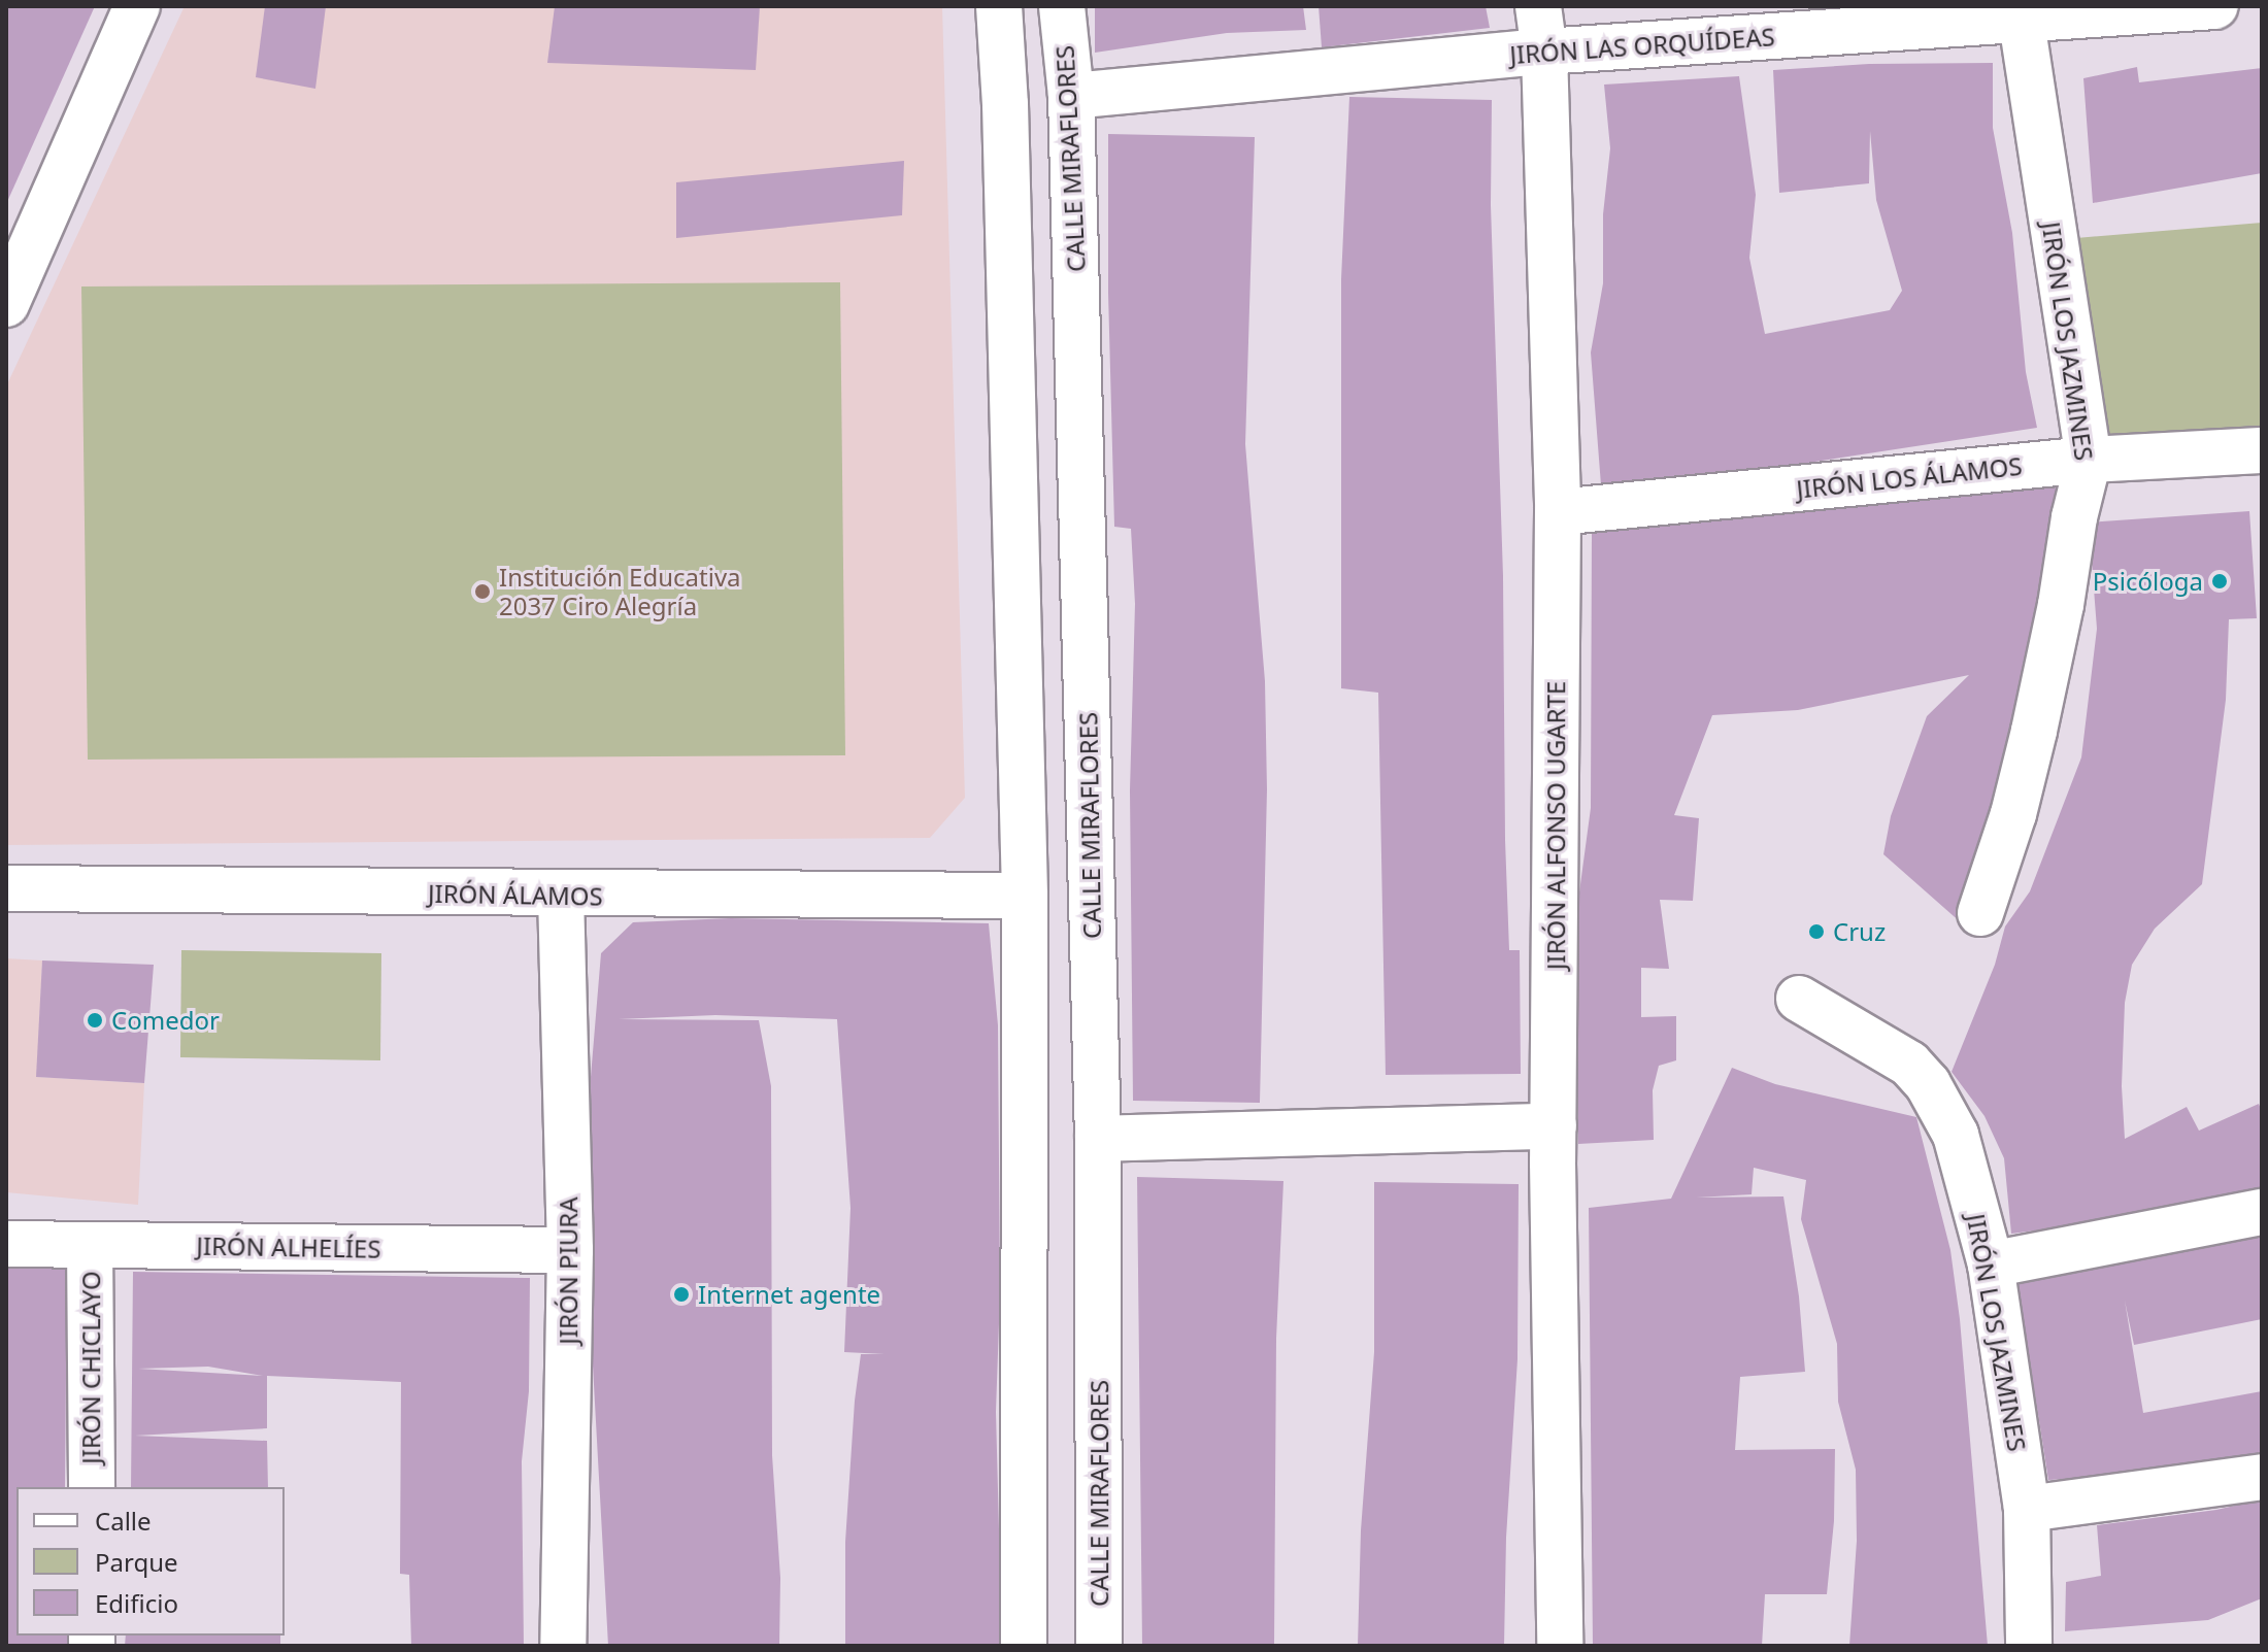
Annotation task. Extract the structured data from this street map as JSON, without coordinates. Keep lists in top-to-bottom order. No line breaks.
{"streets":{"street":["JIRÓN LAS ORQUÍDEAS","CALLE MIRAFLORES","JIRÓN LOS JAZMINES","JIRÓN LOS ÁLAMOS","JIRÓN ALFONSO UGARTE","JIRÓN ÁLAMOS","JIRÓN ALHELÍES","JIRÓN PIURA","JIRÓN CHICLAYO"]},"crossings":[["JIRÓN LAS ORQUÍDEAS","CALLE MIRAFLORES"],["JIRÓN LAS ORQUÍDEAS","JIRÓN LOS JAZMINES"],["JIRÓN LAS ORQUÍDEAS","JIRÓN ALFONSO UGARTE"],["JIRÓN LOS JAZMINES","JIRÓN LOS ÁLAMOS"],["JIRÓN LOS ÁLAMOS","JIRÓN ALFONSO UGARTE"],["JIRÓN ÁLAMOS","JIRÓN PIURA"],["JIRÓN ALHELÍES","JIRÓN PIURA"],["JIRÓN ALHELÍES","JIRÓN CHICLAYO"]],"places":["Psicóloga","Institución Educativa 2037 Ciro Alegría","Cruz","Comedor","Internet agente"],"legend":["Calle","Parque","Edificio"]}
